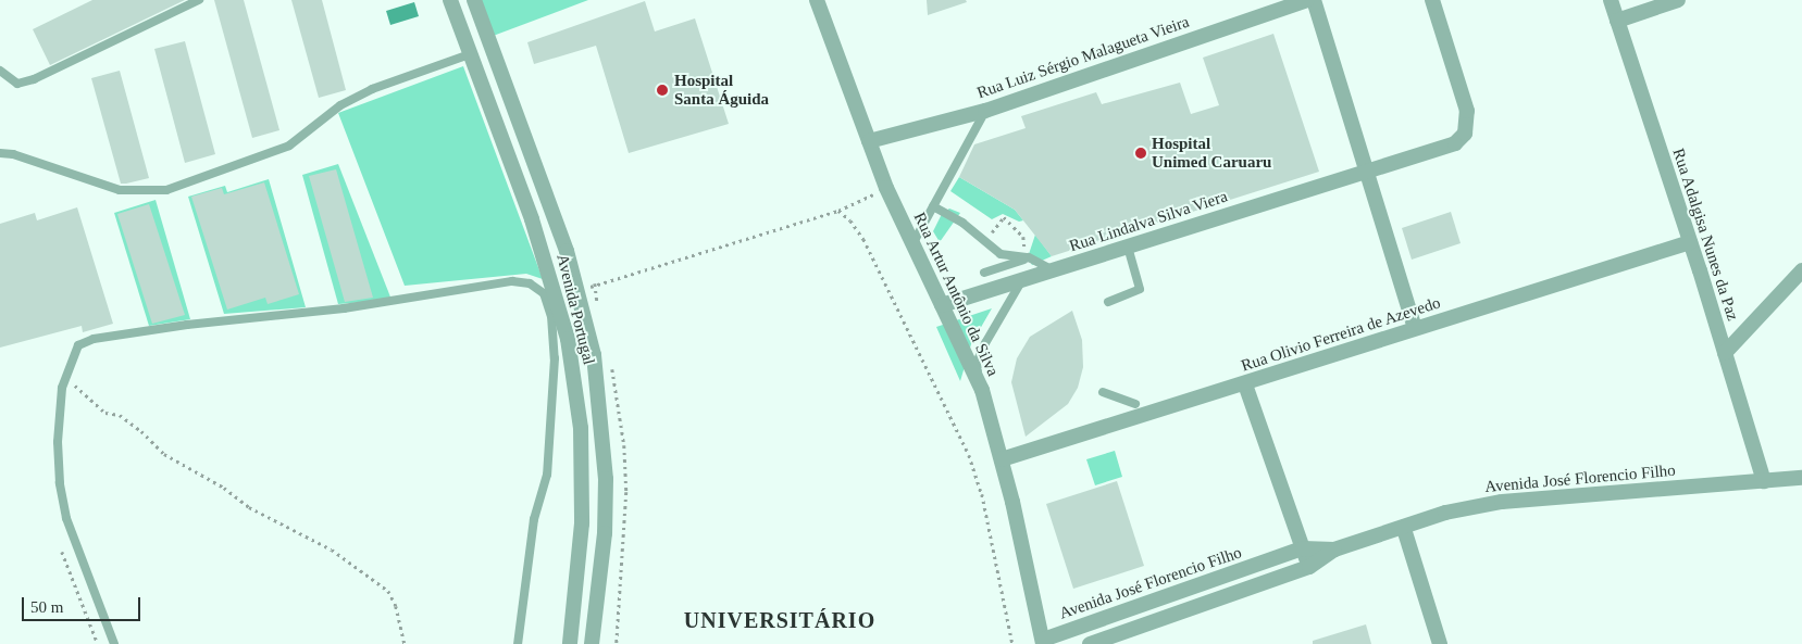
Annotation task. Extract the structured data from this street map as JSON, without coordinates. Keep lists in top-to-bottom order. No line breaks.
{"streets":{"street":["Rua Luiz Sérgio Malagueta Vieira","Rua Lindalva Silva Viera","Rua Adalgisa Nunes da Paz","Rua Artur Antônio da Silva","Avenida Portugal","Rua Olivio Ferreira de Azevedo","Avenida José Florencio Filho"]},"crossings":[["Rua Luiz Sérgio Malagueta Vieira","Rua Artur Antônio da Silva"],["Rua Lindalva Silva Viera","Rua Artur Antônio da Silva"],["Rua Adalgisa Nunes da Paz","Rua Olivio Ferreira de Azevedo"],["Rua Adalgisa Nunes da Paz","Avenida José Florencio Filho"],["Rua Artur Antônio da Silva","Rua Olivio Ferreira de Azevedo"],["Rua Artur Antônio da Silva","Avenida José Florencio Filho"]],"districts":["UNIVERSITÁRIO"],"places":["Hospital Santa Águida","Hospital Unimed Caruaru"],"scale_bar":"50 m"}
